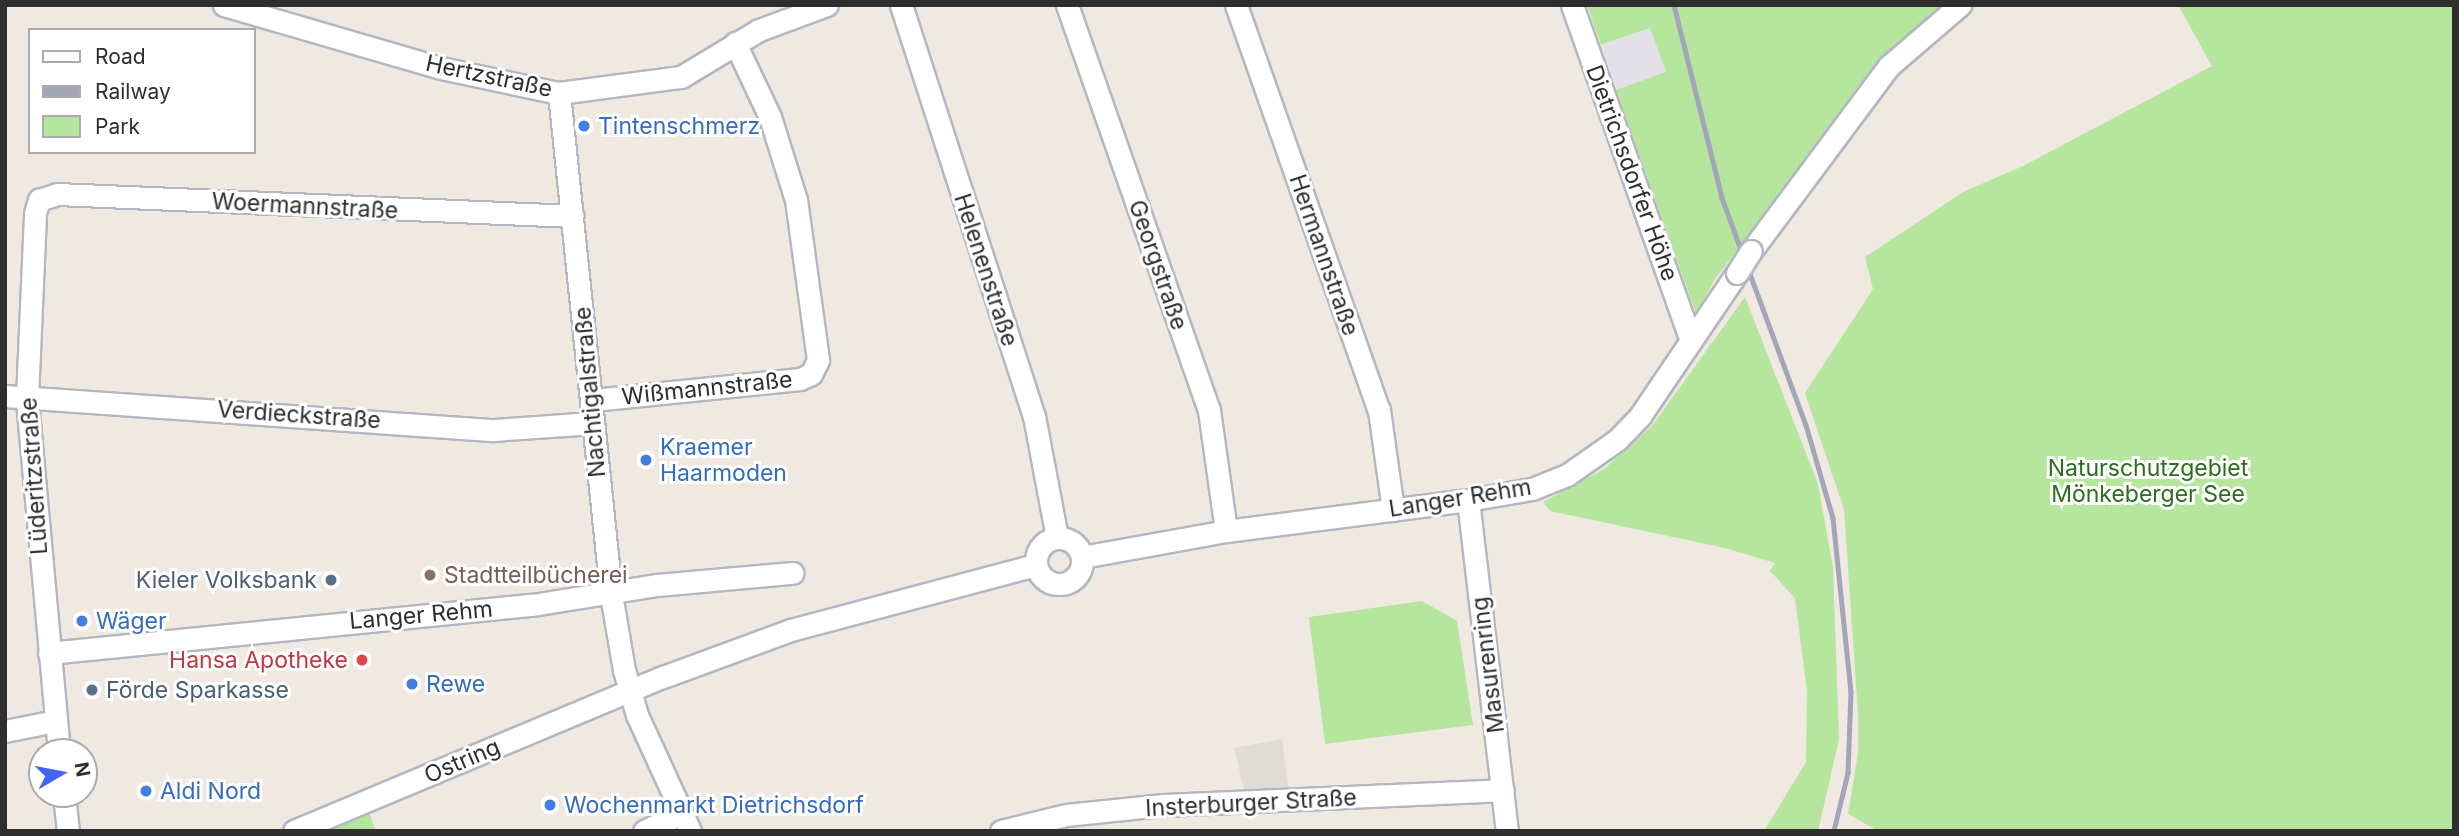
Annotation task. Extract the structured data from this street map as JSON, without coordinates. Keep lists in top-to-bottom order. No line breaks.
{"streets":{"street":["Hertzstraße","Dietrichsdorfer Höhe","Woermannstraße","Hermannstraße","Georgstraße","Helenenstraße","Wißmannstraße","Nachtigalstraße","Verdieckstraße","Lüderitzstraße","Langer Rehm","Masurenring","Ostring","Insterburger Straße"]},"crossings":[["Hertzstraße","Wißmannstraße"],["Hertzstraße","Nachtigalstraße"],["Dietrichsdorfer Höhe","Langer Rehm"],["Woermannstraße","Nachtigalstraße"],["Woermannstraße","Lüderitzstraße"],["Hermannstraße","Langer Rehm"],["Georgstraße","Langer Rehm"],["Helenenstraße","Langer Rehm"],["Wißmannstraße","Nachtigalstraße"],["Nachtigalstraße","Verdieckstraße"],["Nachtigalstraße","Langer Rehm"],["Nachtigalstraße","Ostring"],["Verdieckstraße","Lüderitzstraße"],["Lüderitzstraße","Langer Rehm"],["Langer Rehm","Masurenring"],["Masurenring","Insterburger Straße"]],"parks":["Naturschutzgebiet Mönkeberger See"],"places":["Tintenschmerz","Kraemer Haarmoden","Stadtteilbücherei","Kieler Volksbank","Wäger","Hansa Apotheke","Rewe","Förde Sparkasse","Aldi Nord","Wochenmarkt Dietrichsdorf"],"legend":["Road","Railway","Park"],"north":"right"}
